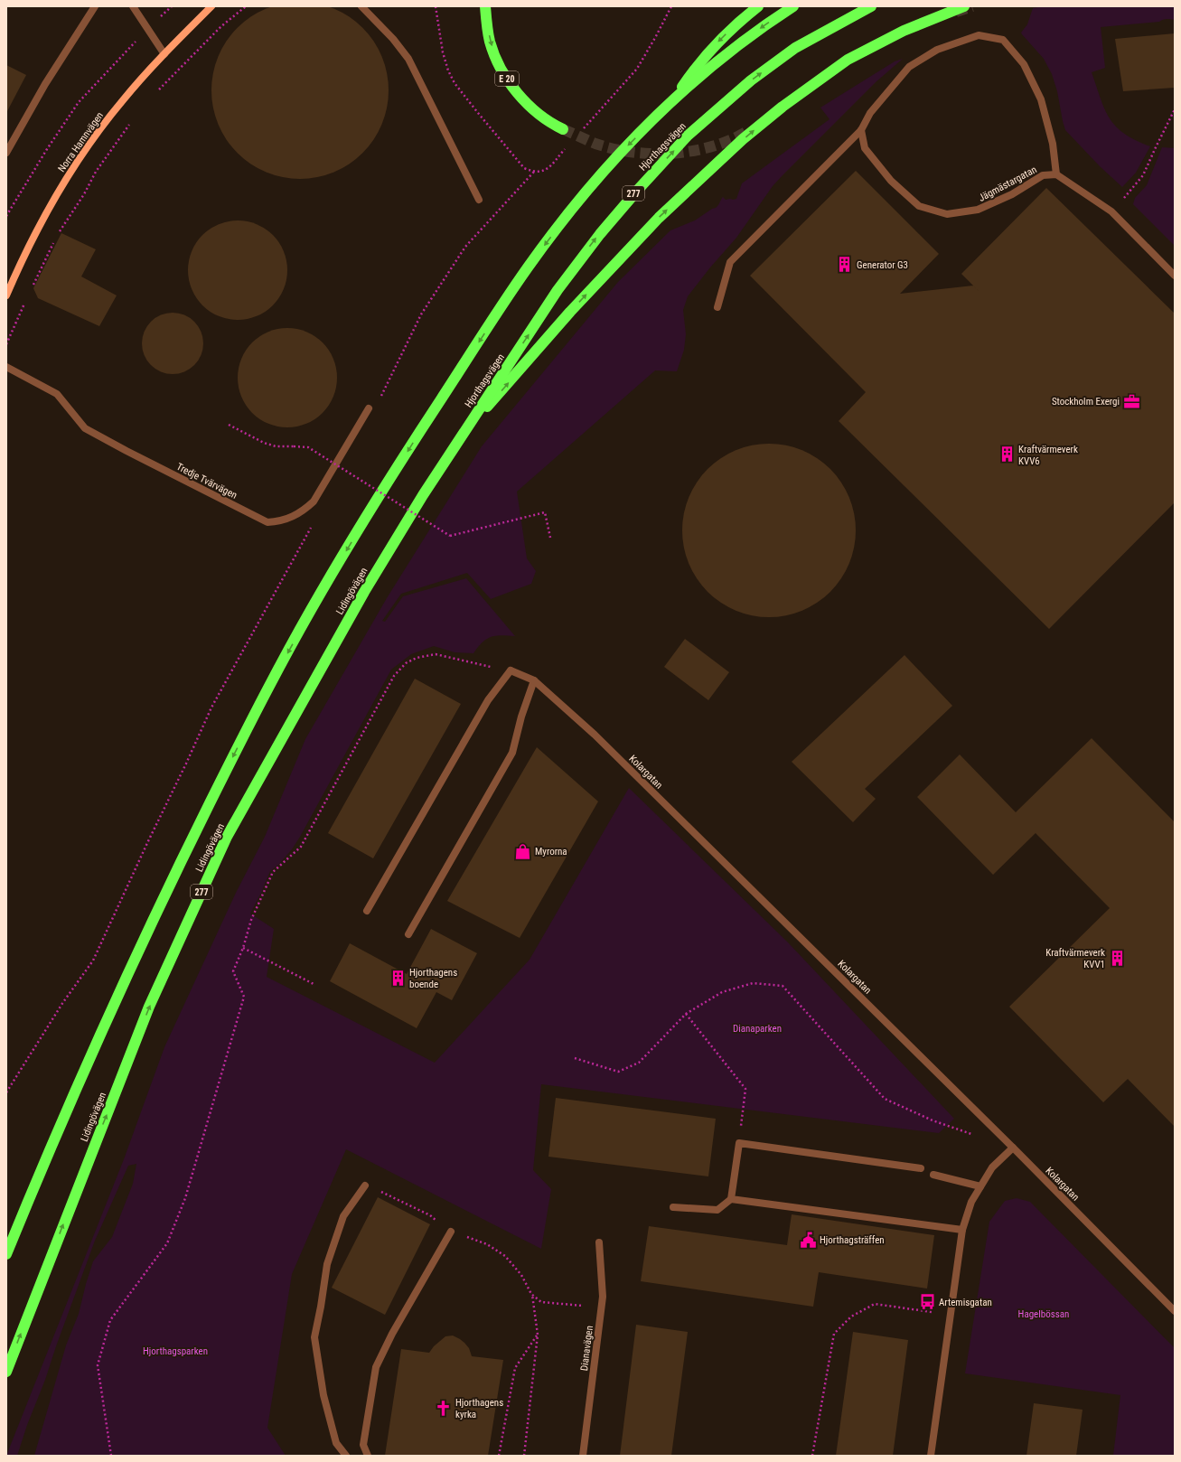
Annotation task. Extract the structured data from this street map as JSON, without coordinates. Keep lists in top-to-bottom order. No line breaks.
{"streets":{"highway":["E 20","Hjorthagsvägen","277","Lidingövägen"],"main road":["Norra Hamnvägen"],"street":["Jägmästargatan","Tredje Tvärvägen","Kolargatan","Dianavägen"]},"crossings":[["Hjorthagsvägen","Lidingövägen"]],"parks":["Dianaparken","Hagelbössan","Hjorthagsparken"],"places":{"building":["Generator G3","Kraftvärmeverk KVV6","Kraftvärmeverk KVV1","Hjorthagens boende"],"office":["Stockholm Exergi"],"shop":["Myrorna"],"public building":["Hjorthagsträffen"],"bus stop":["Artemisgatan"],"church":["Hjorthagens kyrka"]}}
